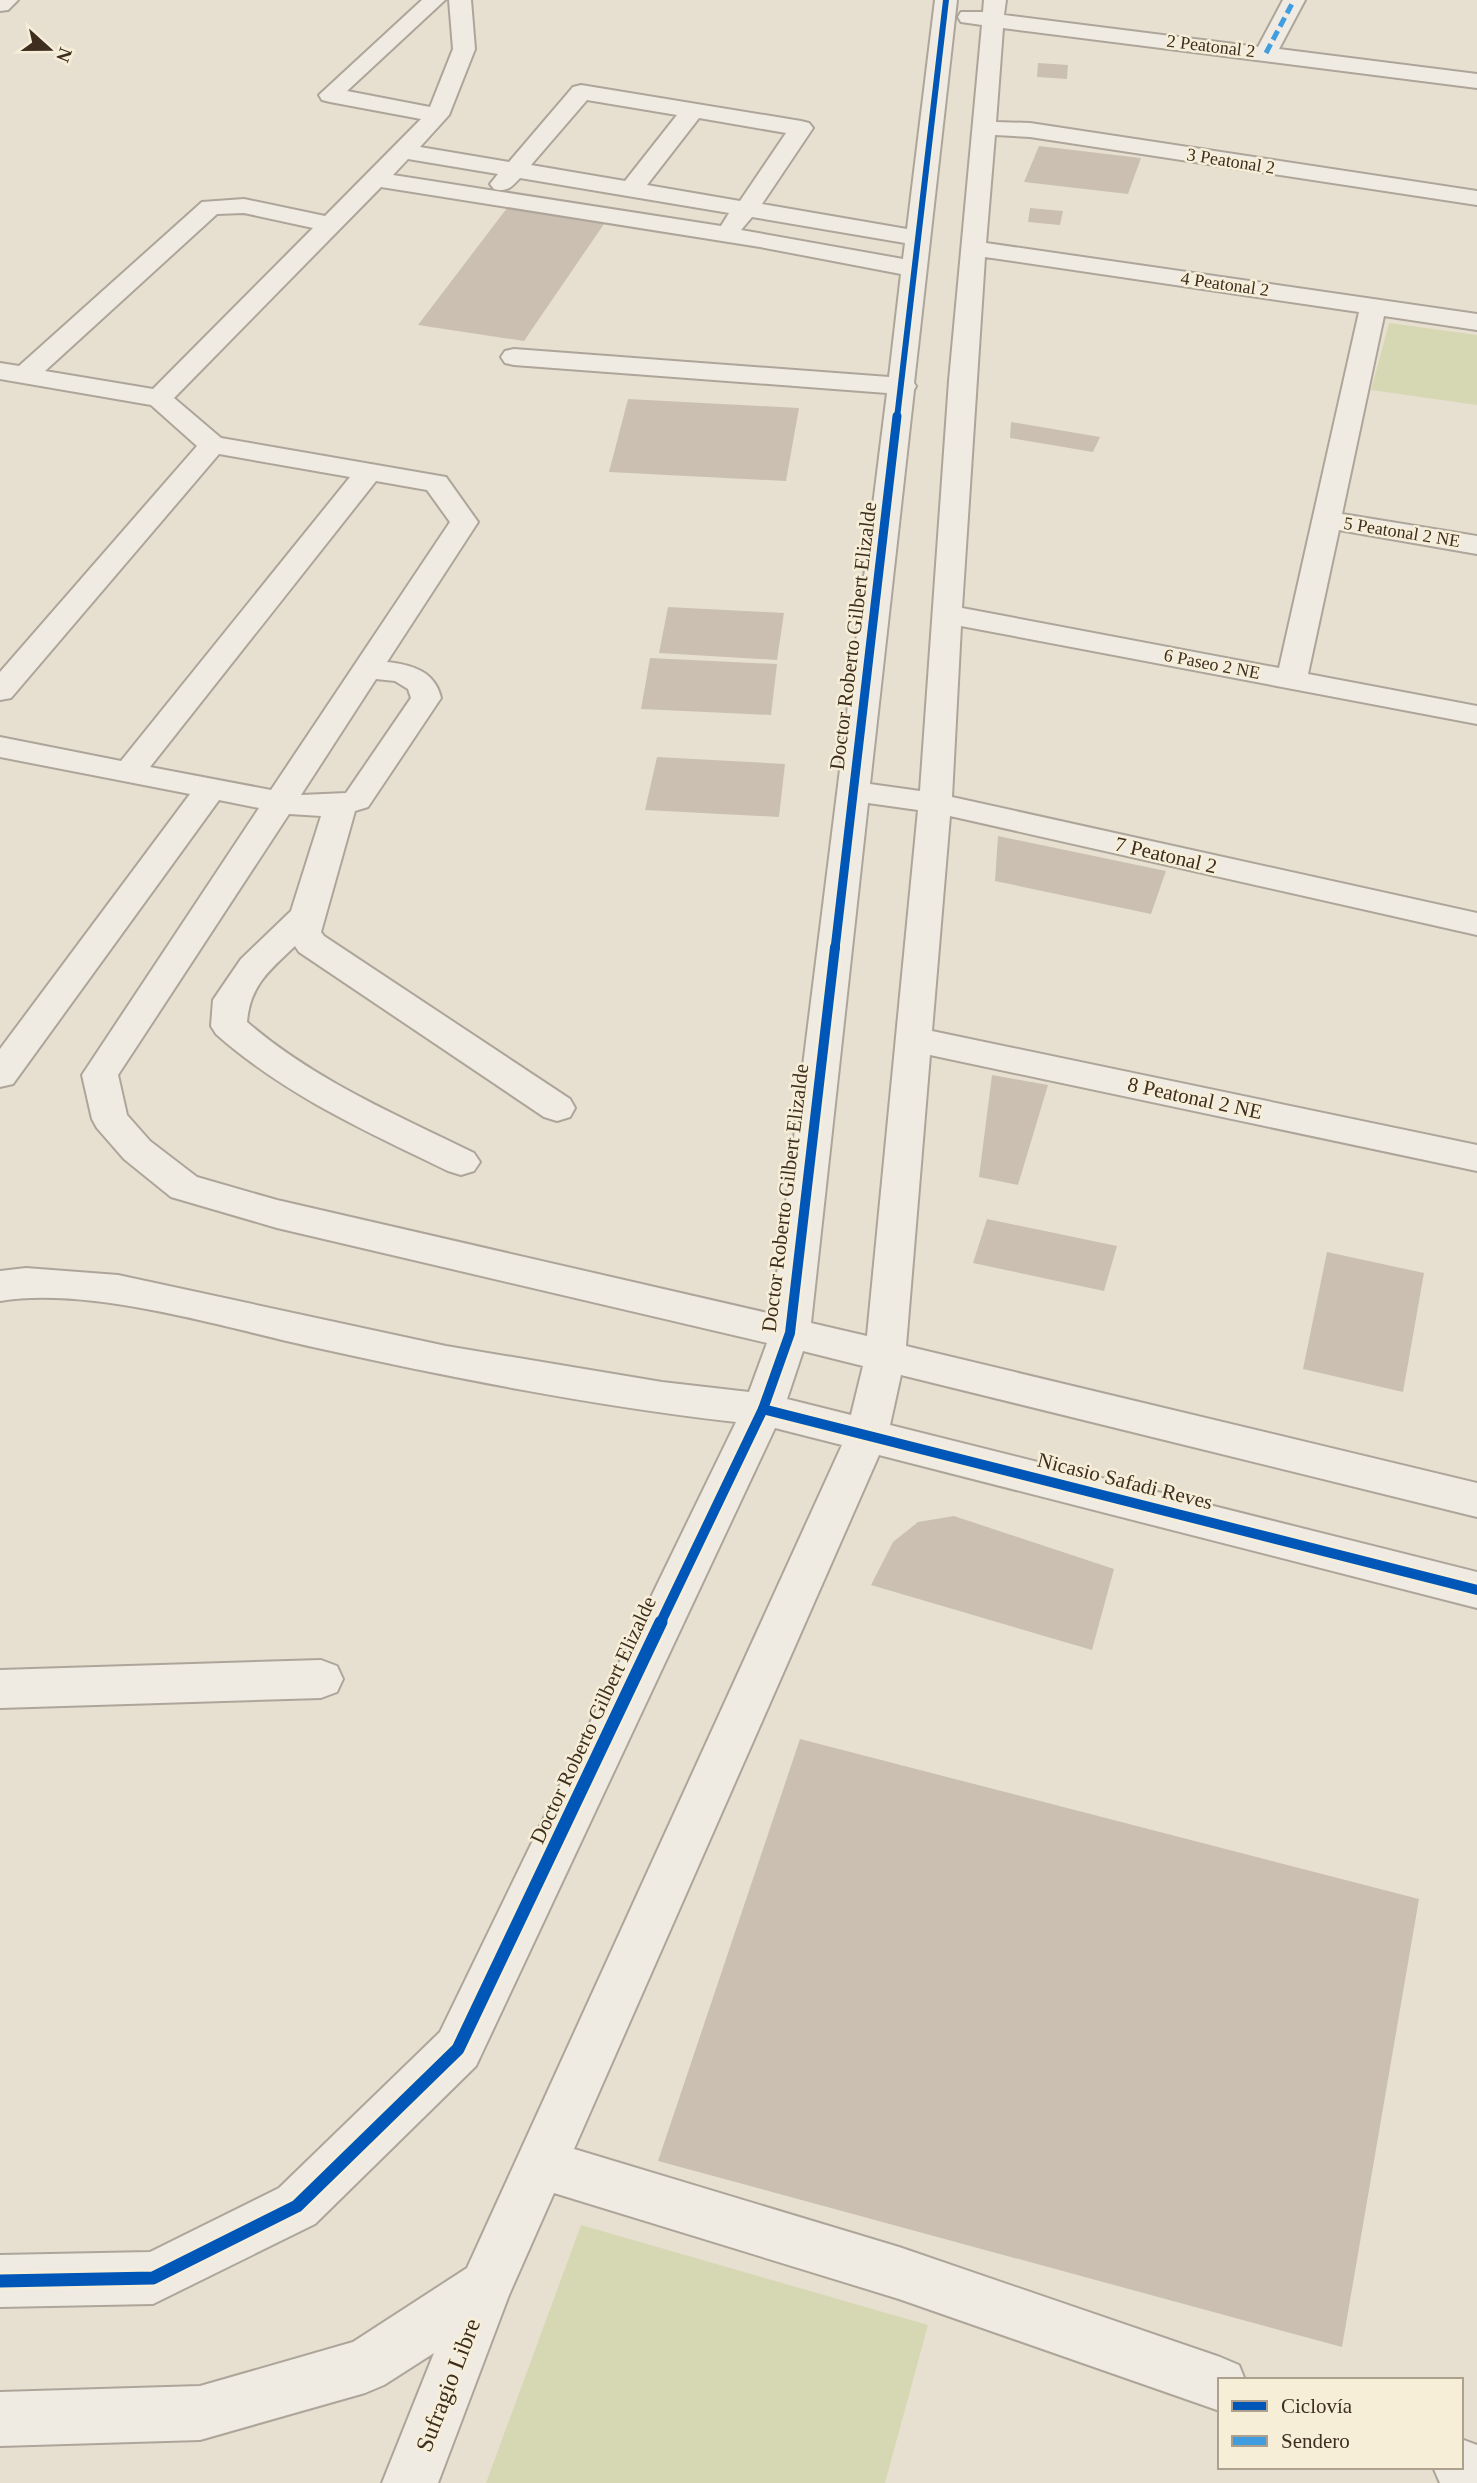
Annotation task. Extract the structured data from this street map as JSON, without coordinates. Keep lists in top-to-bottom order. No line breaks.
{"streets":{"street":["2 Peatonal 2","3 Peatonal 2","4 Peatonal 2","5 Peatonal 2 NE","Doctor Roberto Gilbert Elizalde","6 Paseo 2 NE","7 Peatonal 2","8 Peatonal 2 NE","Nicasio Safadi Reves","Sufragio Libre"]},"crossings":[["2 Peatonal 2","Doctor Roberto Gilbert Elizalde"],["3 Peatonal 2","Doctor Roberto Gilbert Elizalde"],["4 Peatonal 2","Doctor Roberto Gilbert Elizalde"],["Doctor Roberto Gilbert Elizalde","6 Paseo 2 NE"],["Doctor Roberto Gilbert Elizalde","7 Peatonal 2"],["Doctor Roberto Gilbert Elizalde","8 Peatonal 2 NE"],["Doctor Roberto Gilbert Elizalde","Nicasio Safadi Reves"],["Doctor Roberto Gilbert Elizalde","Sufragio Libre"]],"legend":["Ciclovía","Sendero"],"north":"right"}
